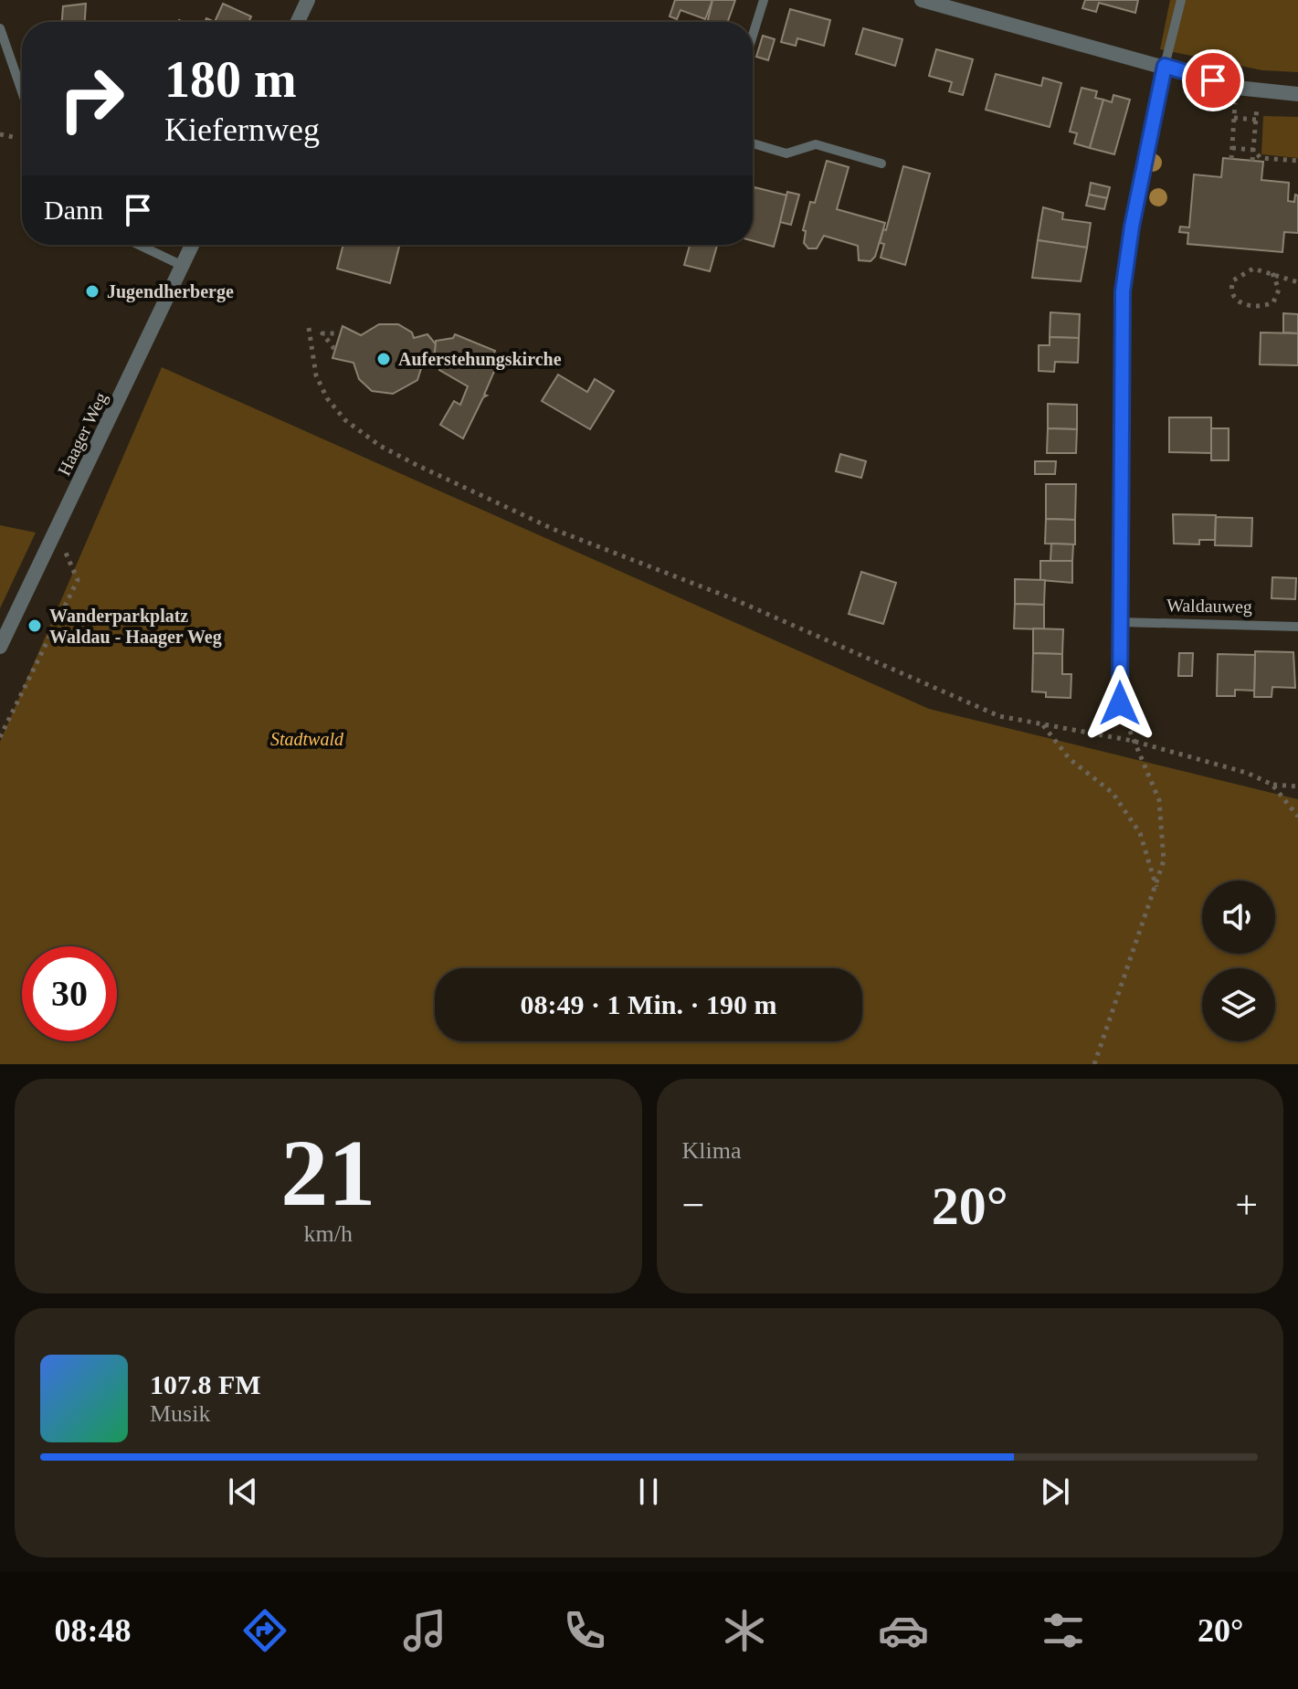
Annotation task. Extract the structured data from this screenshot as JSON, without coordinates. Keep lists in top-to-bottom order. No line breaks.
{"streets":{"street":["Haager Weg"],"lane":["Waldauweg"]},"parks":["Stadtwald"],"places":["Jugendherberge","Auferstehungskirche","Wanderparkplatz Waldau - Haager Weg"],"page":{"turn":["180 m","Kiefernweg"],"then":"Dann","limit":"30","trip":"08:49 · 1 Min. · 190 m","tile":[["21","km/h"],"Klima"],"heat":["−","20°","+"],"song":["107.8 FM","Musik"],"tabs":["08:48","20°"]}}
